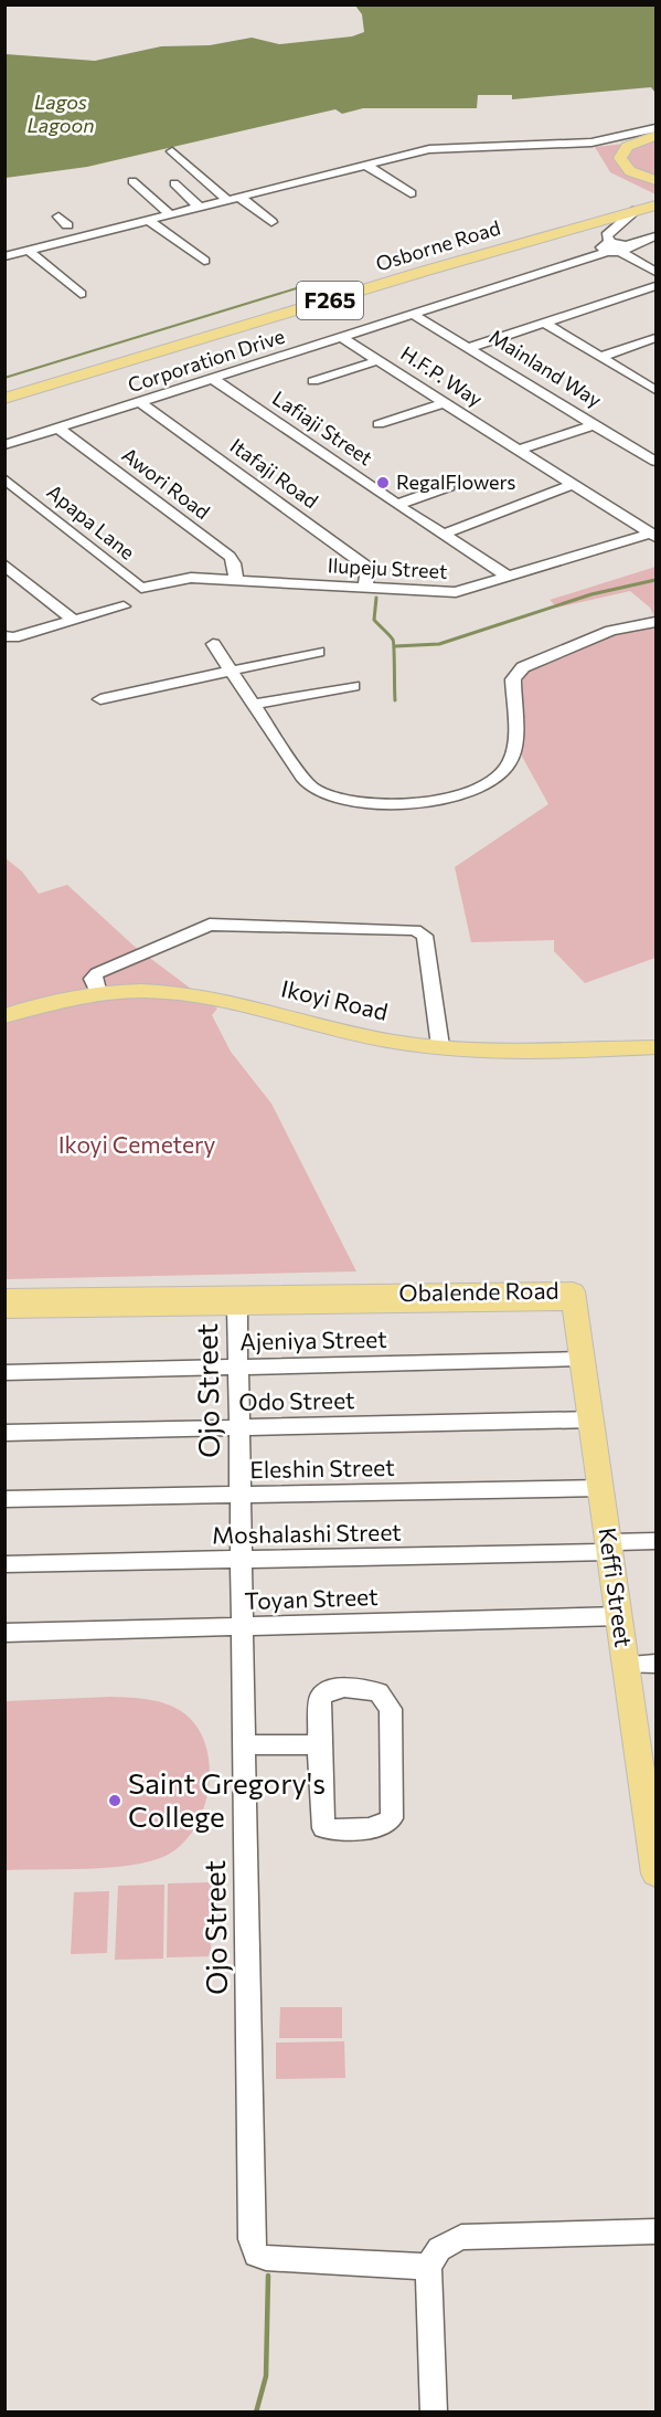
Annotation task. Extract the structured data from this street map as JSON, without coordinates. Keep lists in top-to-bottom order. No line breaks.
{"streets":{"main road":["Osborne Road","F265","Ikoyi Road","Obalende Road","Keffi Street"],"street":["Corporation Drive","Mainland Way","H.F.P. Way","Lafiaji Street","Itafaji Road","Awori Road","Apapa Lane","Ilupeju Street","Ajeniya Street","Ojo Street","Odo Street","Eleshin Street","Moshalashi Street","Toyan Street"]},"crossings":[["Corporation Drive","Mainland Way"],["Corporation Drive","H.F.P. Way"],["Corporation Drive","Lafiaji Street"],["Corporation Drive","Itafaji Road"],["Corporation Drive","Awori Road"],["H.F.P. Way","Ilupeju Street"],["Lafiaji Street","Ilupeju Street"],["Itafaji Road","Ilupeju Street"],["Awori Road","Ilupeju Street"],["Apapa Lane","Ilupeju Street"],["Obalende Road","Ojo Street"],["Obalende Road","Keffi Street"],["Ajeniya Street","Ojo Street"],["Ajeniya Street","Keffi Street"],["Ojo Street","Odo Street"],["Ojo Street","Eleshin Street"],["Ojo Street","Moshalashi Street"],["Ojo Street","Toyan Street"],["Odo Street","Keffi Street"],["Eleshin Street","Keffi Street"],["Moshalashi Street","Keffi Street"],["Keffi Street","Toyan Street"]],"water":["Lagos Lagoon"],"parks":["Ikoyi Cemetery"],"places":["RegalFlowers","Saint Gregory's College"]}
